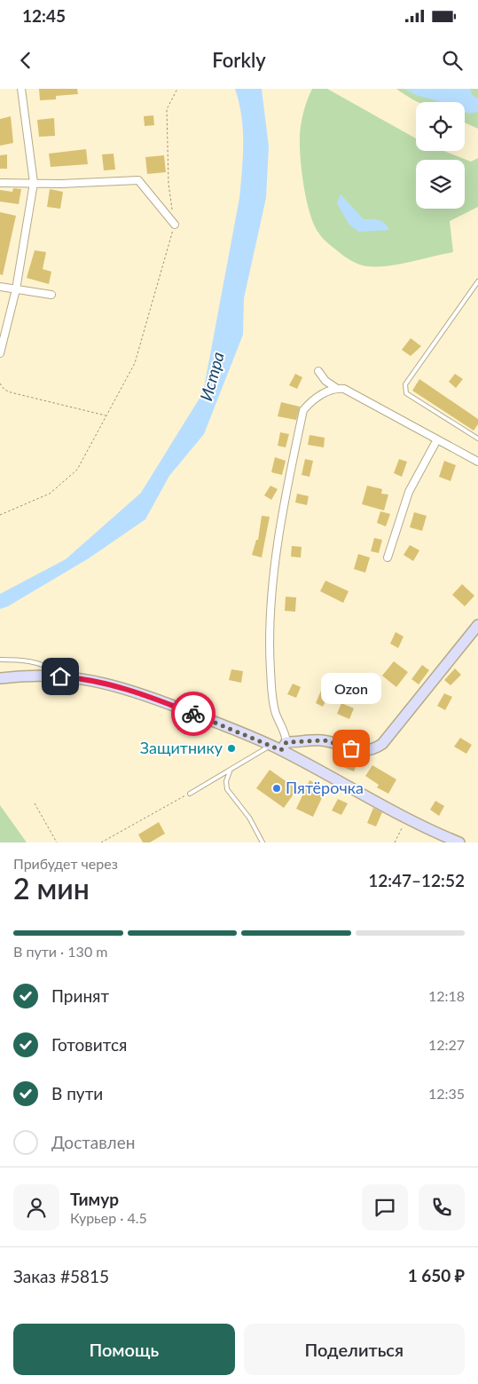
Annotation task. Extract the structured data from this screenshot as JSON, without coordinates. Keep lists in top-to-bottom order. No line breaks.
{"water":["Истра"],"places":["Защитнику","Ozon","Пятёрочка"],"page":{"status":"12:45","header":"Forkly","bubble":"Ozon","heading":["2 мин","Прибудет через","12:47–12:52"],"panel":["Тимур","Курьер · 4.5","Заказ #5815","1 650 ₽"],"bar":"В пути · 130 m","list":[["Принят","12:18"],["Готовится","12:27"],["В пути","12:35"],"Доставлен"],"buttons":["Помощь","Поделиться"]}}
